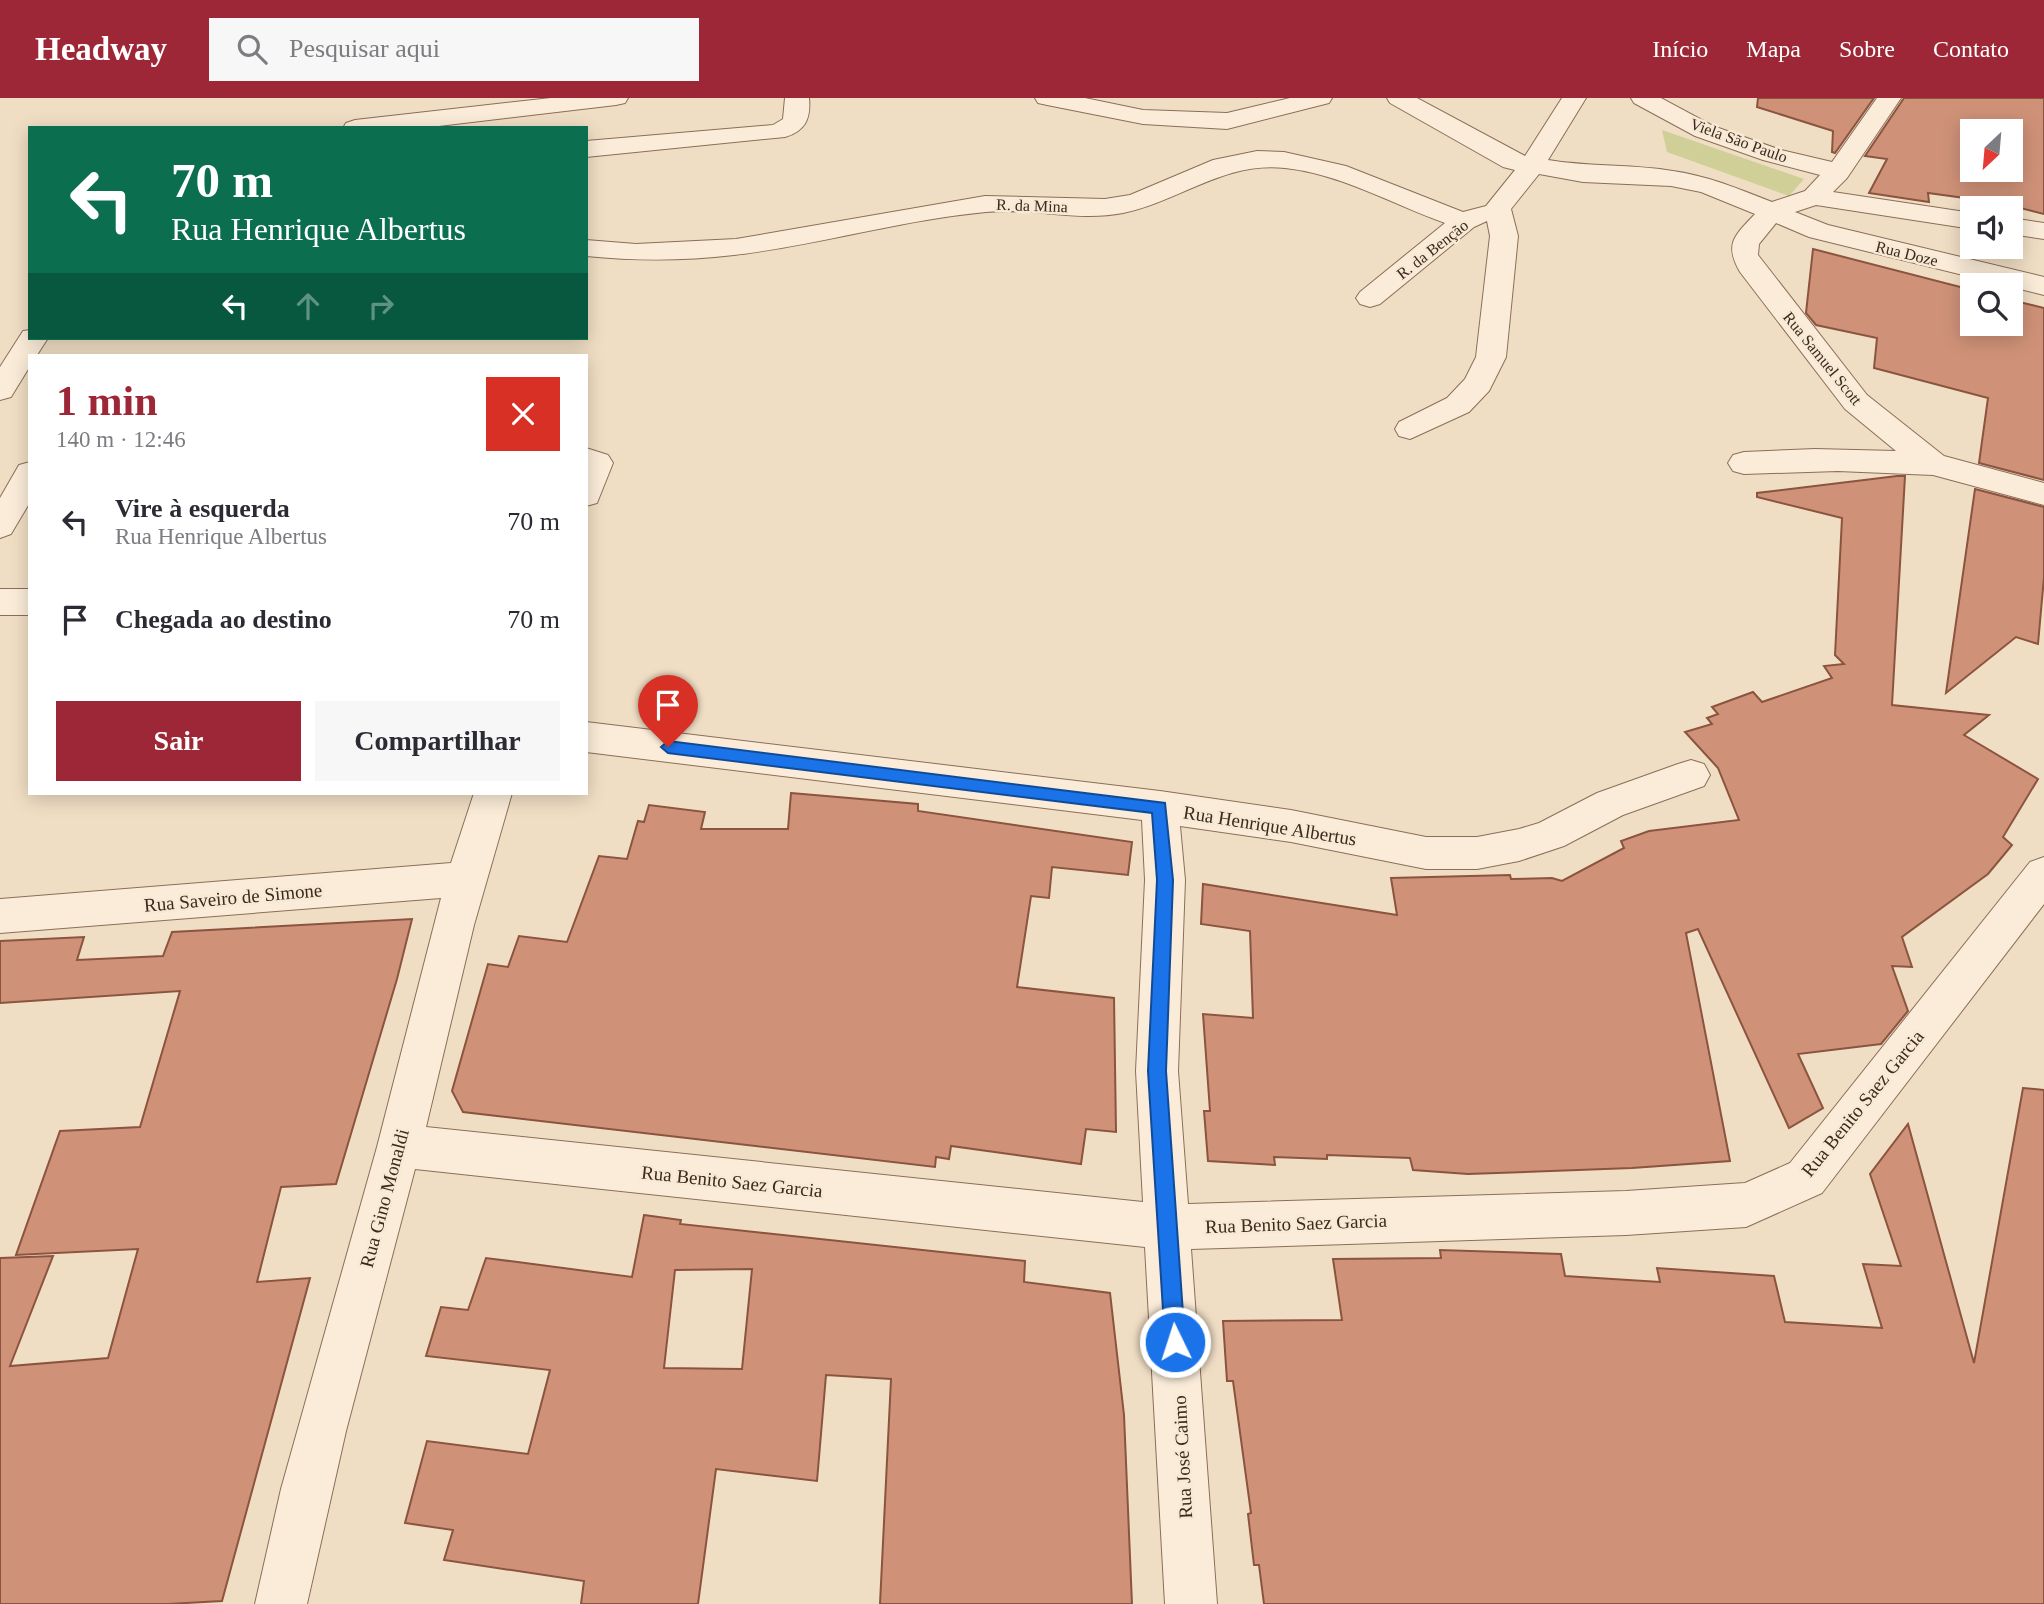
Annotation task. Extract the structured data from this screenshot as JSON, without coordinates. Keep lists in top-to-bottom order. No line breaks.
{"streets":{"street":["Viela São Paulo","R. da Mina","R. da Benção","Rua Doze","Rua Samuel Scott","Rua Henrique Albertus","Rua Saveiro de Simone","Rua Benito Saez Garcia","Rua Gino Monaldi","Rua José Caimo"]},"crossings":[["R. da Mina","R. da Benção"],["Rua Doze","Rua Samuel Scott"],["Rua Henrique Albertus","Rua José Caimo"],["Rua Saveiro de Simone","Rua Gino Monaldi"],["Rua Benito Saez Garcia","Rua Gino Monaldi"],["Rua Benito Saez Garcia","Rua José Caimo"]],"north":"bottom left","page":{"header":"Headway","search":"Pesquisar aqui","nav":["Início","Mapa","Sobre","Contato"],"turn":["70 m","Rua Henrique Albertus"],"heading":["1 min","140 m · 12:46"],"list":[{"name":"Vire à esquerda","note":"Rua Henrique Albertus","value":"70 m"},{"name":"Chegada ao destino","value":"70 m"}],"buttons":["Sair","Compartilhar"]}}
